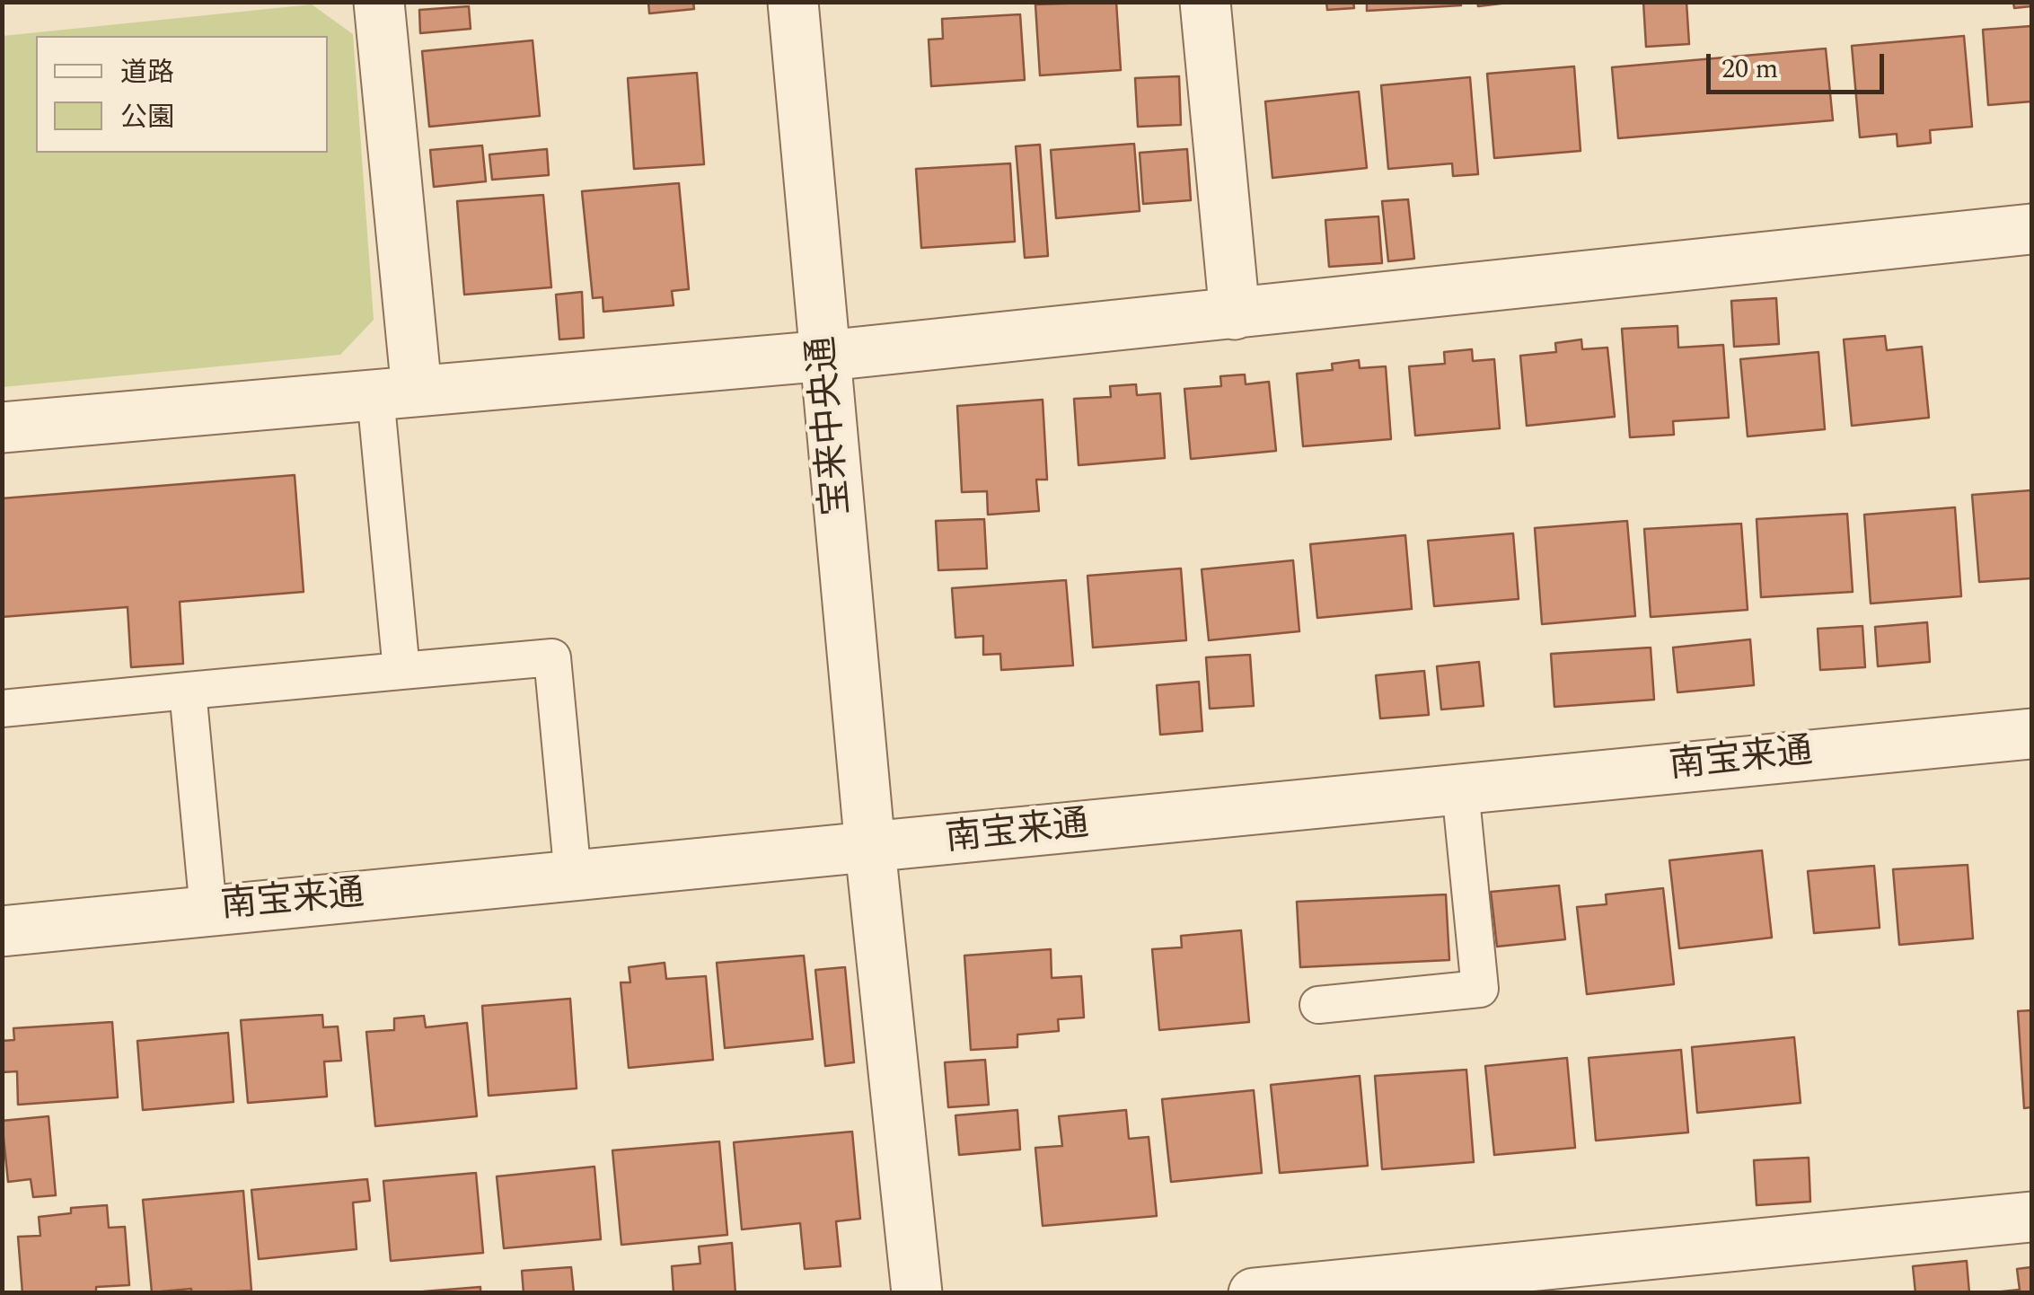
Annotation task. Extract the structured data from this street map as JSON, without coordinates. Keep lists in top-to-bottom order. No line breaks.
{"streets":{"street":["宝来中央通","南宝来通"]},"crossings":[["宝来中央通","南宝来通"]],"legend":["道路","公園"],"scale_bar":"20 m"}
